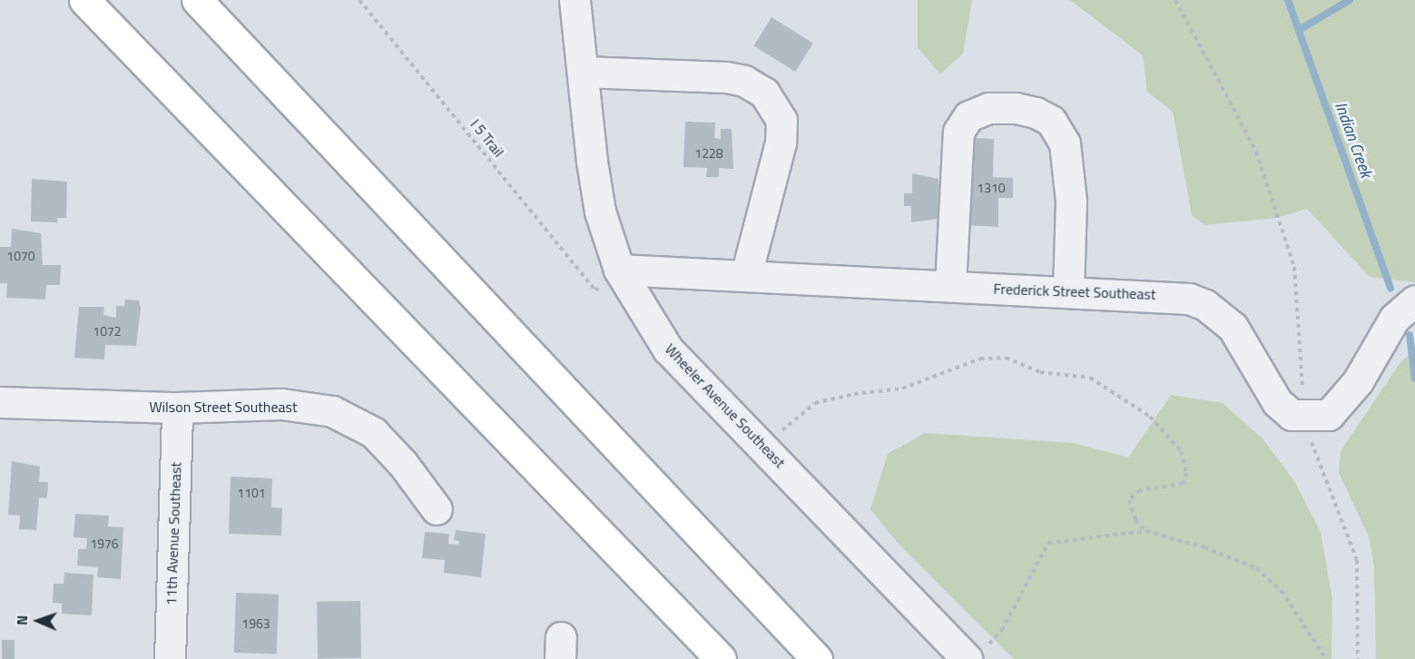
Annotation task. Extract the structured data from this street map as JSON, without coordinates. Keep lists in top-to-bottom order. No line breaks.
{"streets":{"street":["Frederick Street Southeast","Wheeler Avenue Southeast","Wilson Street Southeast","11th Avenue Southeast"],"path":["I 5 Trail"]},"crossings":[["Frederick Street Southeast","Wheeler Avenue Southeast"],["Wilson Street Southeast","11th Avenue Southeast"]],"water":["Indian Creek"],"house_numbers":["1228","1310","1070","1072","1101","1976","1963"],"north":"left"}
